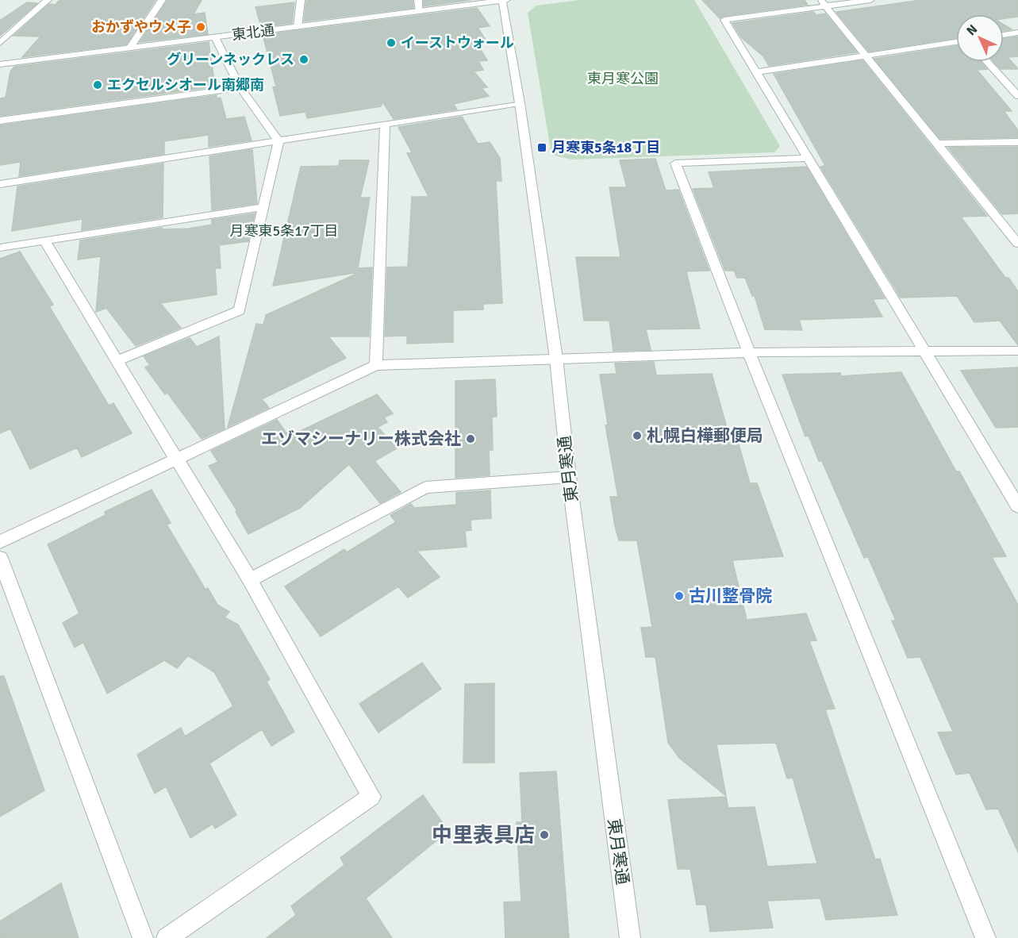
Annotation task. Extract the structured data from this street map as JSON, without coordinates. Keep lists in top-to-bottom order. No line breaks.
{"streets":{"street":["東北通","東月寒通"]},"crossings":[["東北通","東月寒通"]],"districts":["月寒東5条17丁目"],"parks":["東月寒公園"],"places":{"other":["おかずやウメ子","イーストウォール","グリーンネックレス","エクセルシオール南郷南","札幌白樺郵便局","エゾマシーナリー株式会社","古川整骨院","中里表具店"],"transit":["月寒東5条18丁目"]},"north":"top left"}
